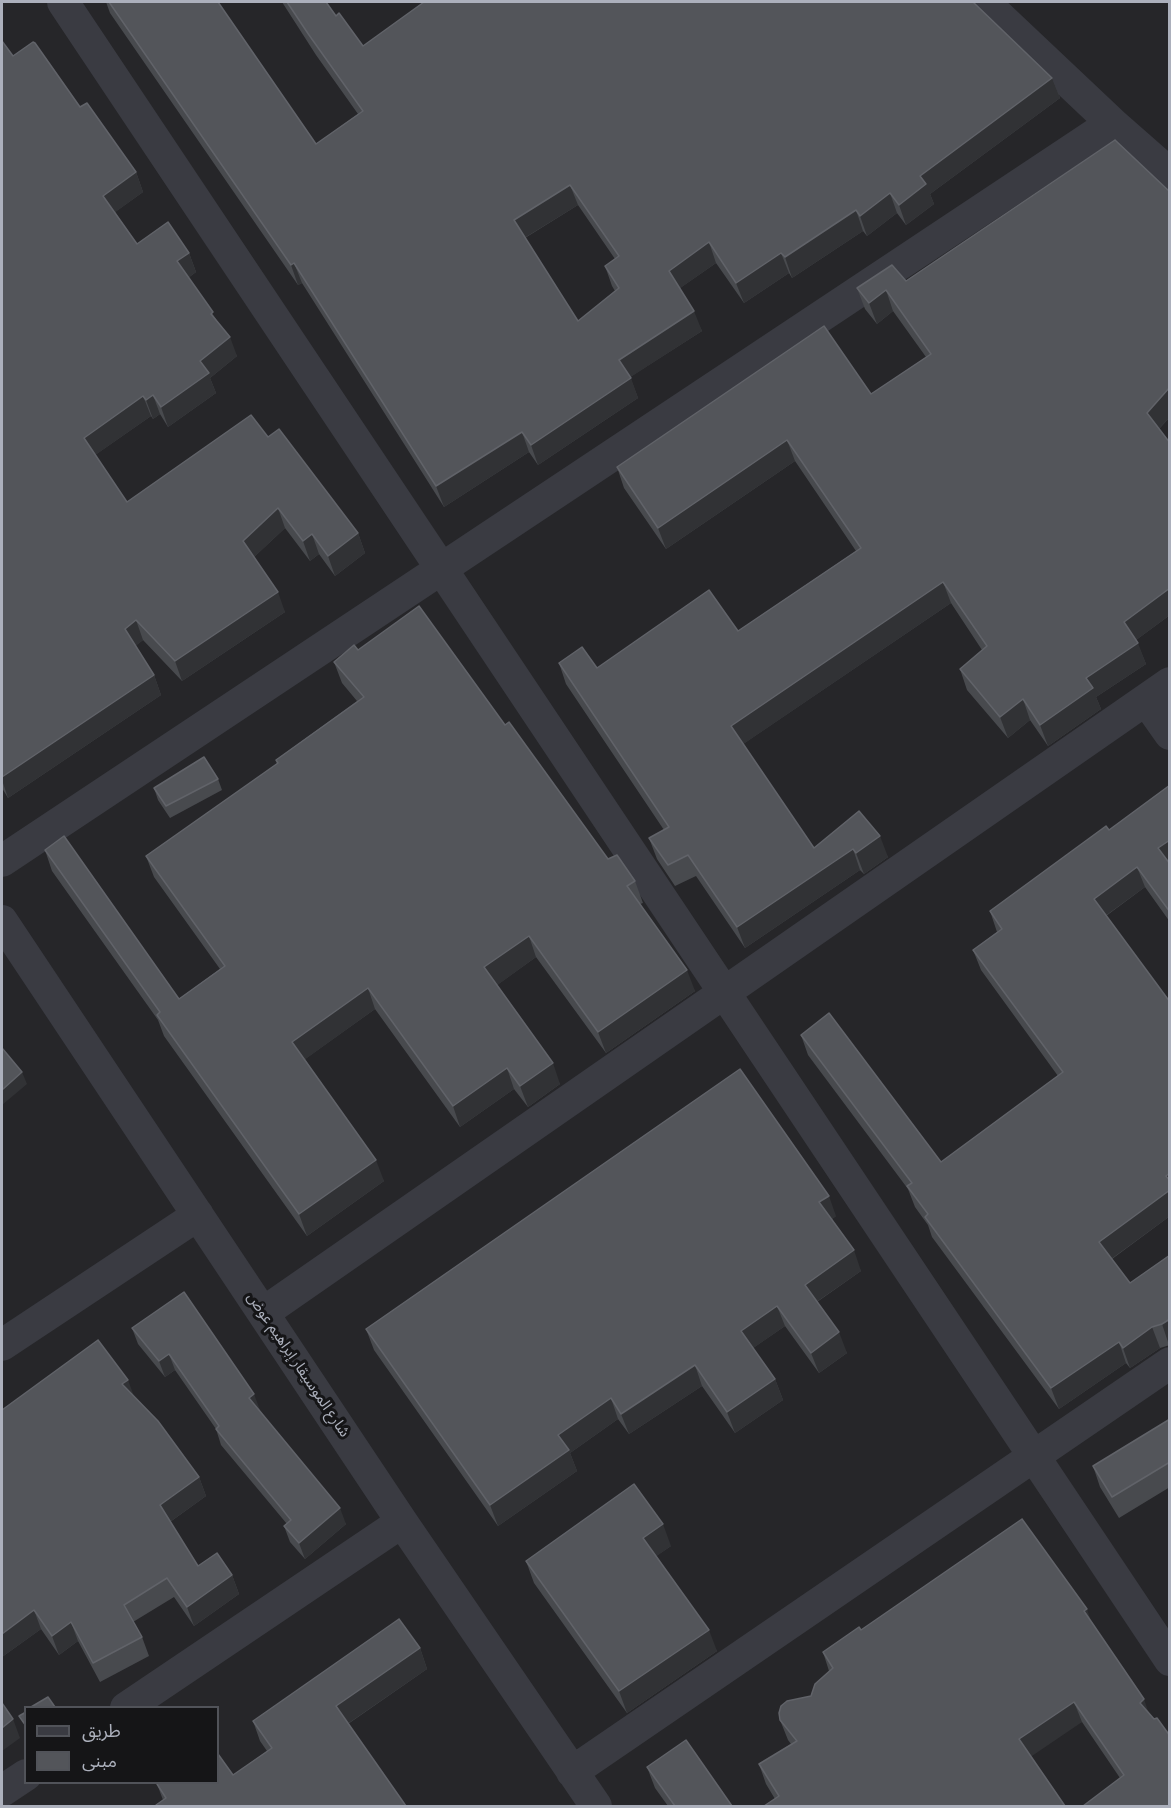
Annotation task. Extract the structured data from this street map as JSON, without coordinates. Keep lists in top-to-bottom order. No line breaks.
{"streets":{"street":["شارع الموسيقار إبراهيم عوض"]},"legend":["طريق","مبنى"]}
